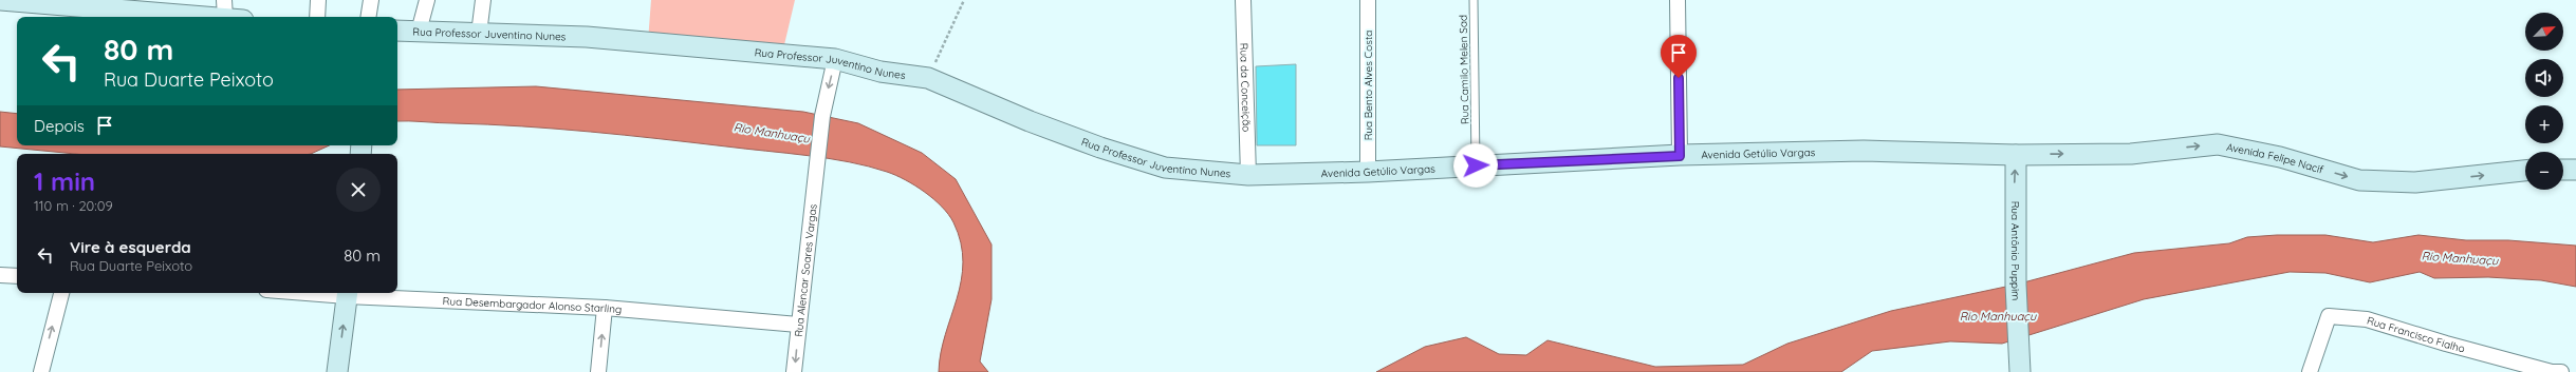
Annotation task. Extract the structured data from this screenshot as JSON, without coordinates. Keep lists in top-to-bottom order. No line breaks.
{"streets":{"street":["Rua Professor Juventino Nunes","Rua Bento Alves Costa","Rua da Conceição","Avenida Getúlio Vargas","Avenida Felipe Nacif","Rua Antônio Puppim","Rua Alencar Soares Vargas","Rua Desembargador Alonso Starling","Rua Francisco Fialho"],"lane":["Rua Camilo Melen Sad"]},"crossings":[["Rua Professor Juventino Nunes","Rua da Conceição"],["Rua Professor Juventino Nunes","Avenida Getúlio Vargas"],["Rua Professor Juventino Nunes","Rua Alencar Soares Vargas"],["Rua Camilo Melen Sad","Avenida Getúlio Vargas"],["Rua Bento Alves Costa","Avenida Getúlio Vargas"],["Rua da Conceição","Avenida Getúlio Vargas"],["Avenida Getúlio Vargas","Avenida Felipe Nacif"],["Avenida Getúlio Vargas","Rua Antônio Puppim"],["Avenida Felipe Nacif","Rua Antônio Puppim"],["Rua Alencar Soares Vargas","Rua Desembargador Alonso Starling"]],"one_way":["Avenida Felipe Nacif","Rua Antônio Puppim","Rua Alencar Soares Vargas"],"water":["Rio Manhuaçu"],"north":"top right","page":{"map_buttons":["+","−"],"turn":["80 m","Rua Duarte Peixoto"],"then":"Depois","heading":["1 min","110 m · 20:09"],"list":[{"name":"Vire à esquerda","note":"Rua Duarte Peixoto","value":"80 m"}]}}
